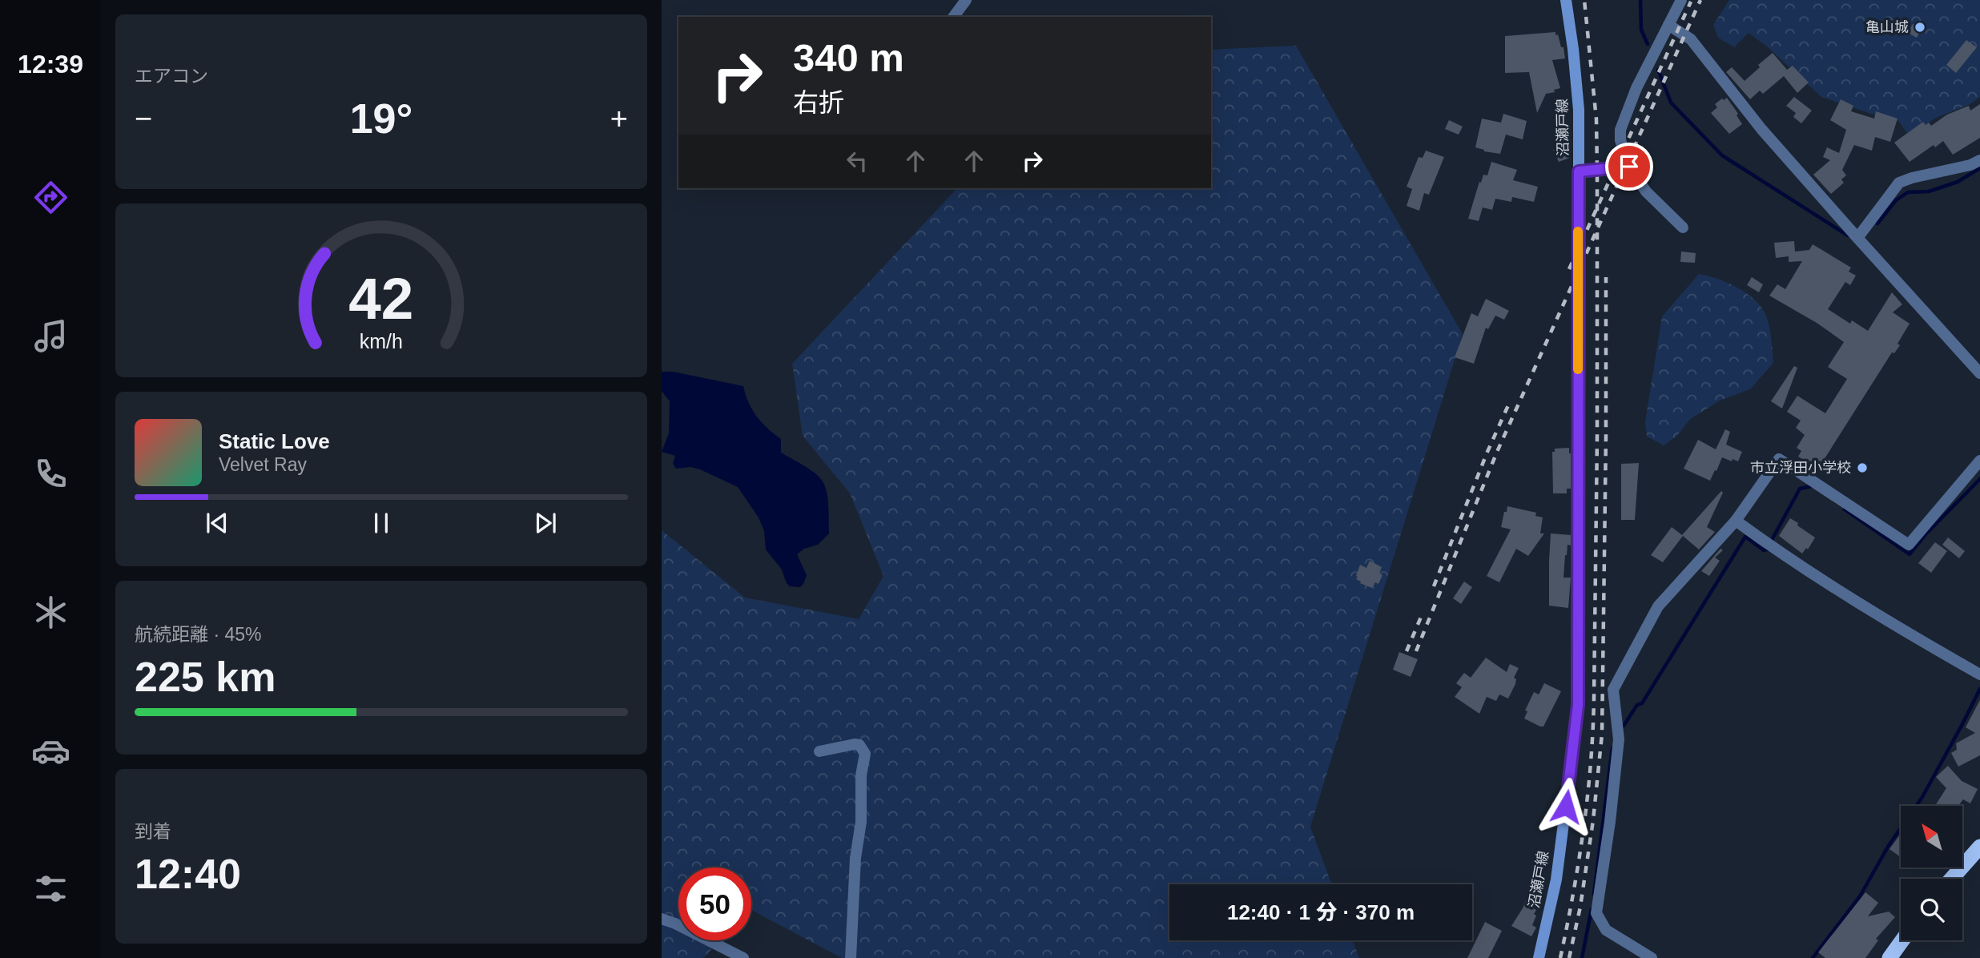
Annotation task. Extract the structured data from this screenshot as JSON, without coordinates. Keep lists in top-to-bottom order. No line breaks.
{"streets":{"main road":["沼瀬戸線"]},"places":["亀山城","市立浮田小学校"],"north":"top left","page":{"tabs":"12:39","tile":["エアコン",["航続距離 · 45%","225 km"],["到着","12:40"]],"turn":["340 m","右折"],"heat":["−","19°","+"],"song":["Static Love","Velvet Ray"],"limit":"50","trip":"12:40 · 1 分 · 370 m","gauge":["42","km/h"]}}
